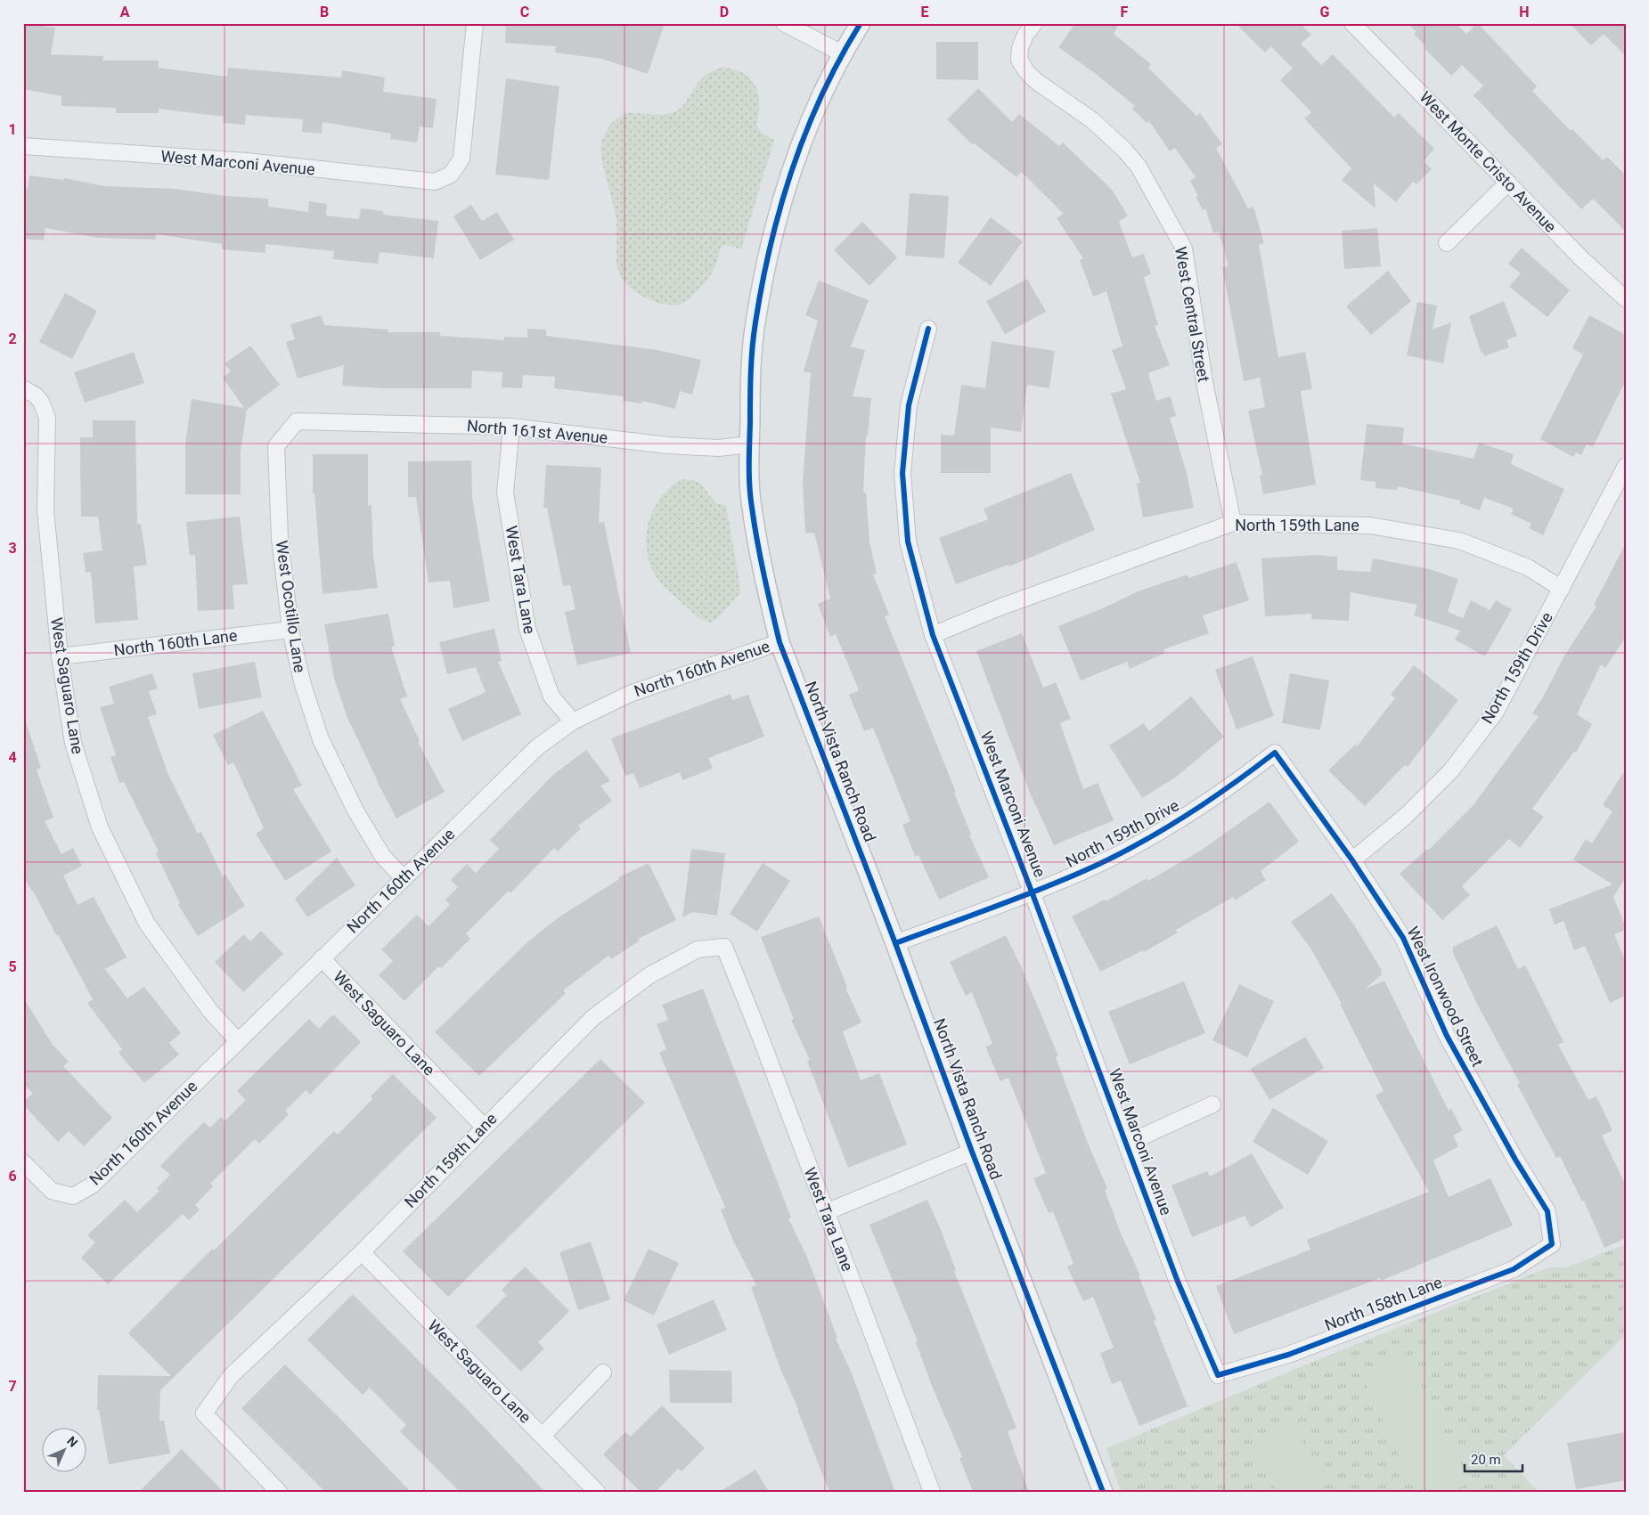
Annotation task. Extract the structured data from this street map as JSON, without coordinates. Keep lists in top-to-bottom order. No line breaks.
{"streets":{"street":["West Monte Cristo Avenue","West Marconi Avenue","West Central Street","North 161st Avenue","North 159th Lane","West Tara Lane","West Ocotillo Lane","North 160th Lane","North 159th Drive","North 160th Avenue","West Saguaro Lane","North Vista Ranch Road","West Ironwood Street","North 158th Lane"]},"crossings":[["West Marconi Avenue","North 159th Lane"],["West Marconi Avenue","North 159th Drive"],["West Marconi Avenue","North 158th Lane"],["West Central Street","North 159th Lane"],["North 161st Avenue","West Tara Lane"],["North 161st Avenue","West Ocotillo Lane"],["North 161st Avenue","North Vista Ranch Road"],["North 159th Lane","West Tara Lane"],["North 159th Lane","North 159th Drive"],["North 159th Lane","West Saguaro Lane"],["West Tara Lane","North 160th Avenue"],["West Ocotillo Lane","North 160th Lane"],["West Ocotillo Lane","North 160th Avenue"],["North 160th Lane","West Saguaro Lane"],["North 159th Drive","North Vista Ranch Road"],["North 159th Drive","West Ironwood Street"],["North 160th Avenue","West Saguaro Lane"],["North 160th Avenue","North Vista Ranch Road"],["West Ironwood Street","North 158th Lane"]],"scale_bar":"20 m","north":"top right","grid":{"columns":["A","B","C","D","E","F","G","H"],"rows":["1","2","3","4","5","6","7"]}}
